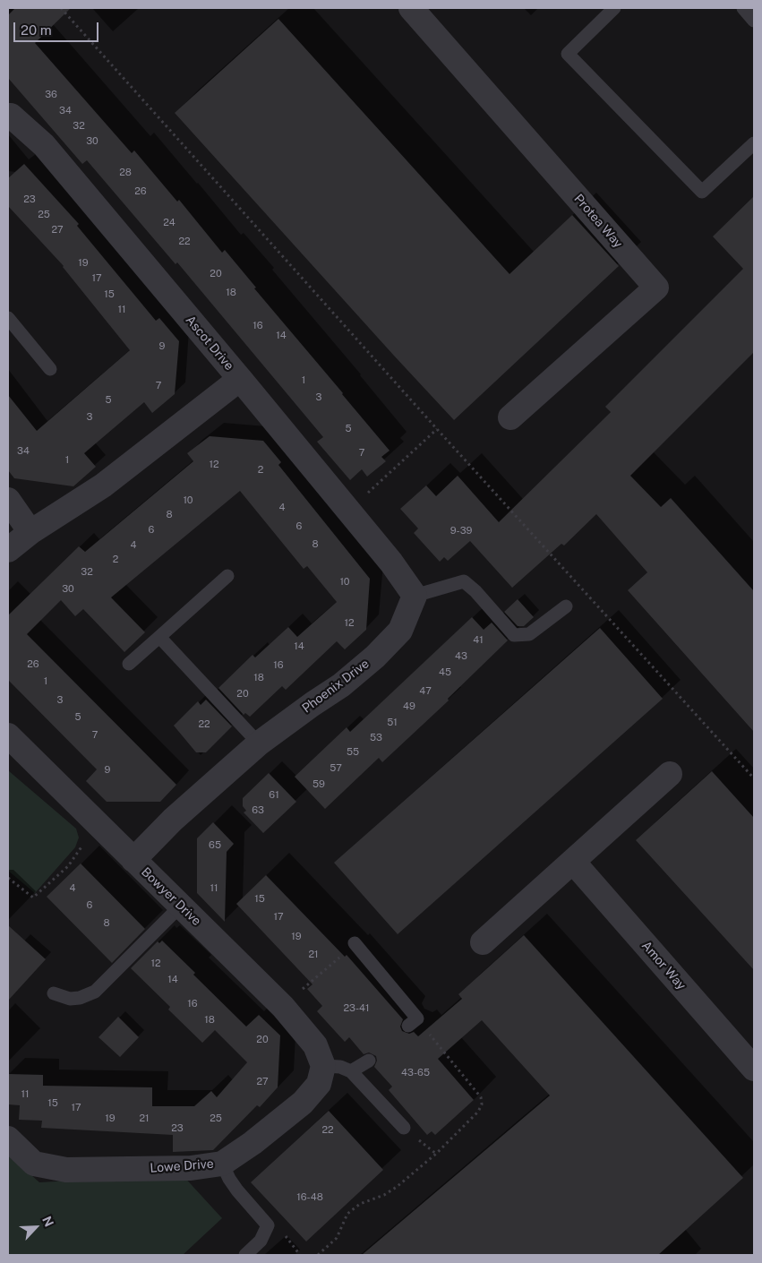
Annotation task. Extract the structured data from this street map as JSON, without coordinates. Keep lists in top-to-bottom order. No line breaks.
{"streets":{"street":["Protea Way","Ascot Drive","Phoenix Drive","Bowyer Drive","Amor Way","Lowe Drive"]},"crossings":[["Phoenix Drive","Bowyer Drive"],["Bowyer Drive","Lowe Drive"]],"house_numbers":["36","34","32","30","28","26","23","25","24","27","22","19","20","17","18","15","11","16","14","9","1","7","3","5","3","5","34","7","1","12","2","10","4","8","6","6","9-39","8","4","2","32","10","30","12","41","14","43","26","16","45","18","1","47","20","3","49","5","51","22","7","53","55","57","9","59","61","63","65","4","11","15","6","17","8","19","21","12","14","16","23-41","18","20","43-65","27","11","15","17","19","21","25","23","22","16-48"],"scale_bar":"20 m","north":"top right"}
